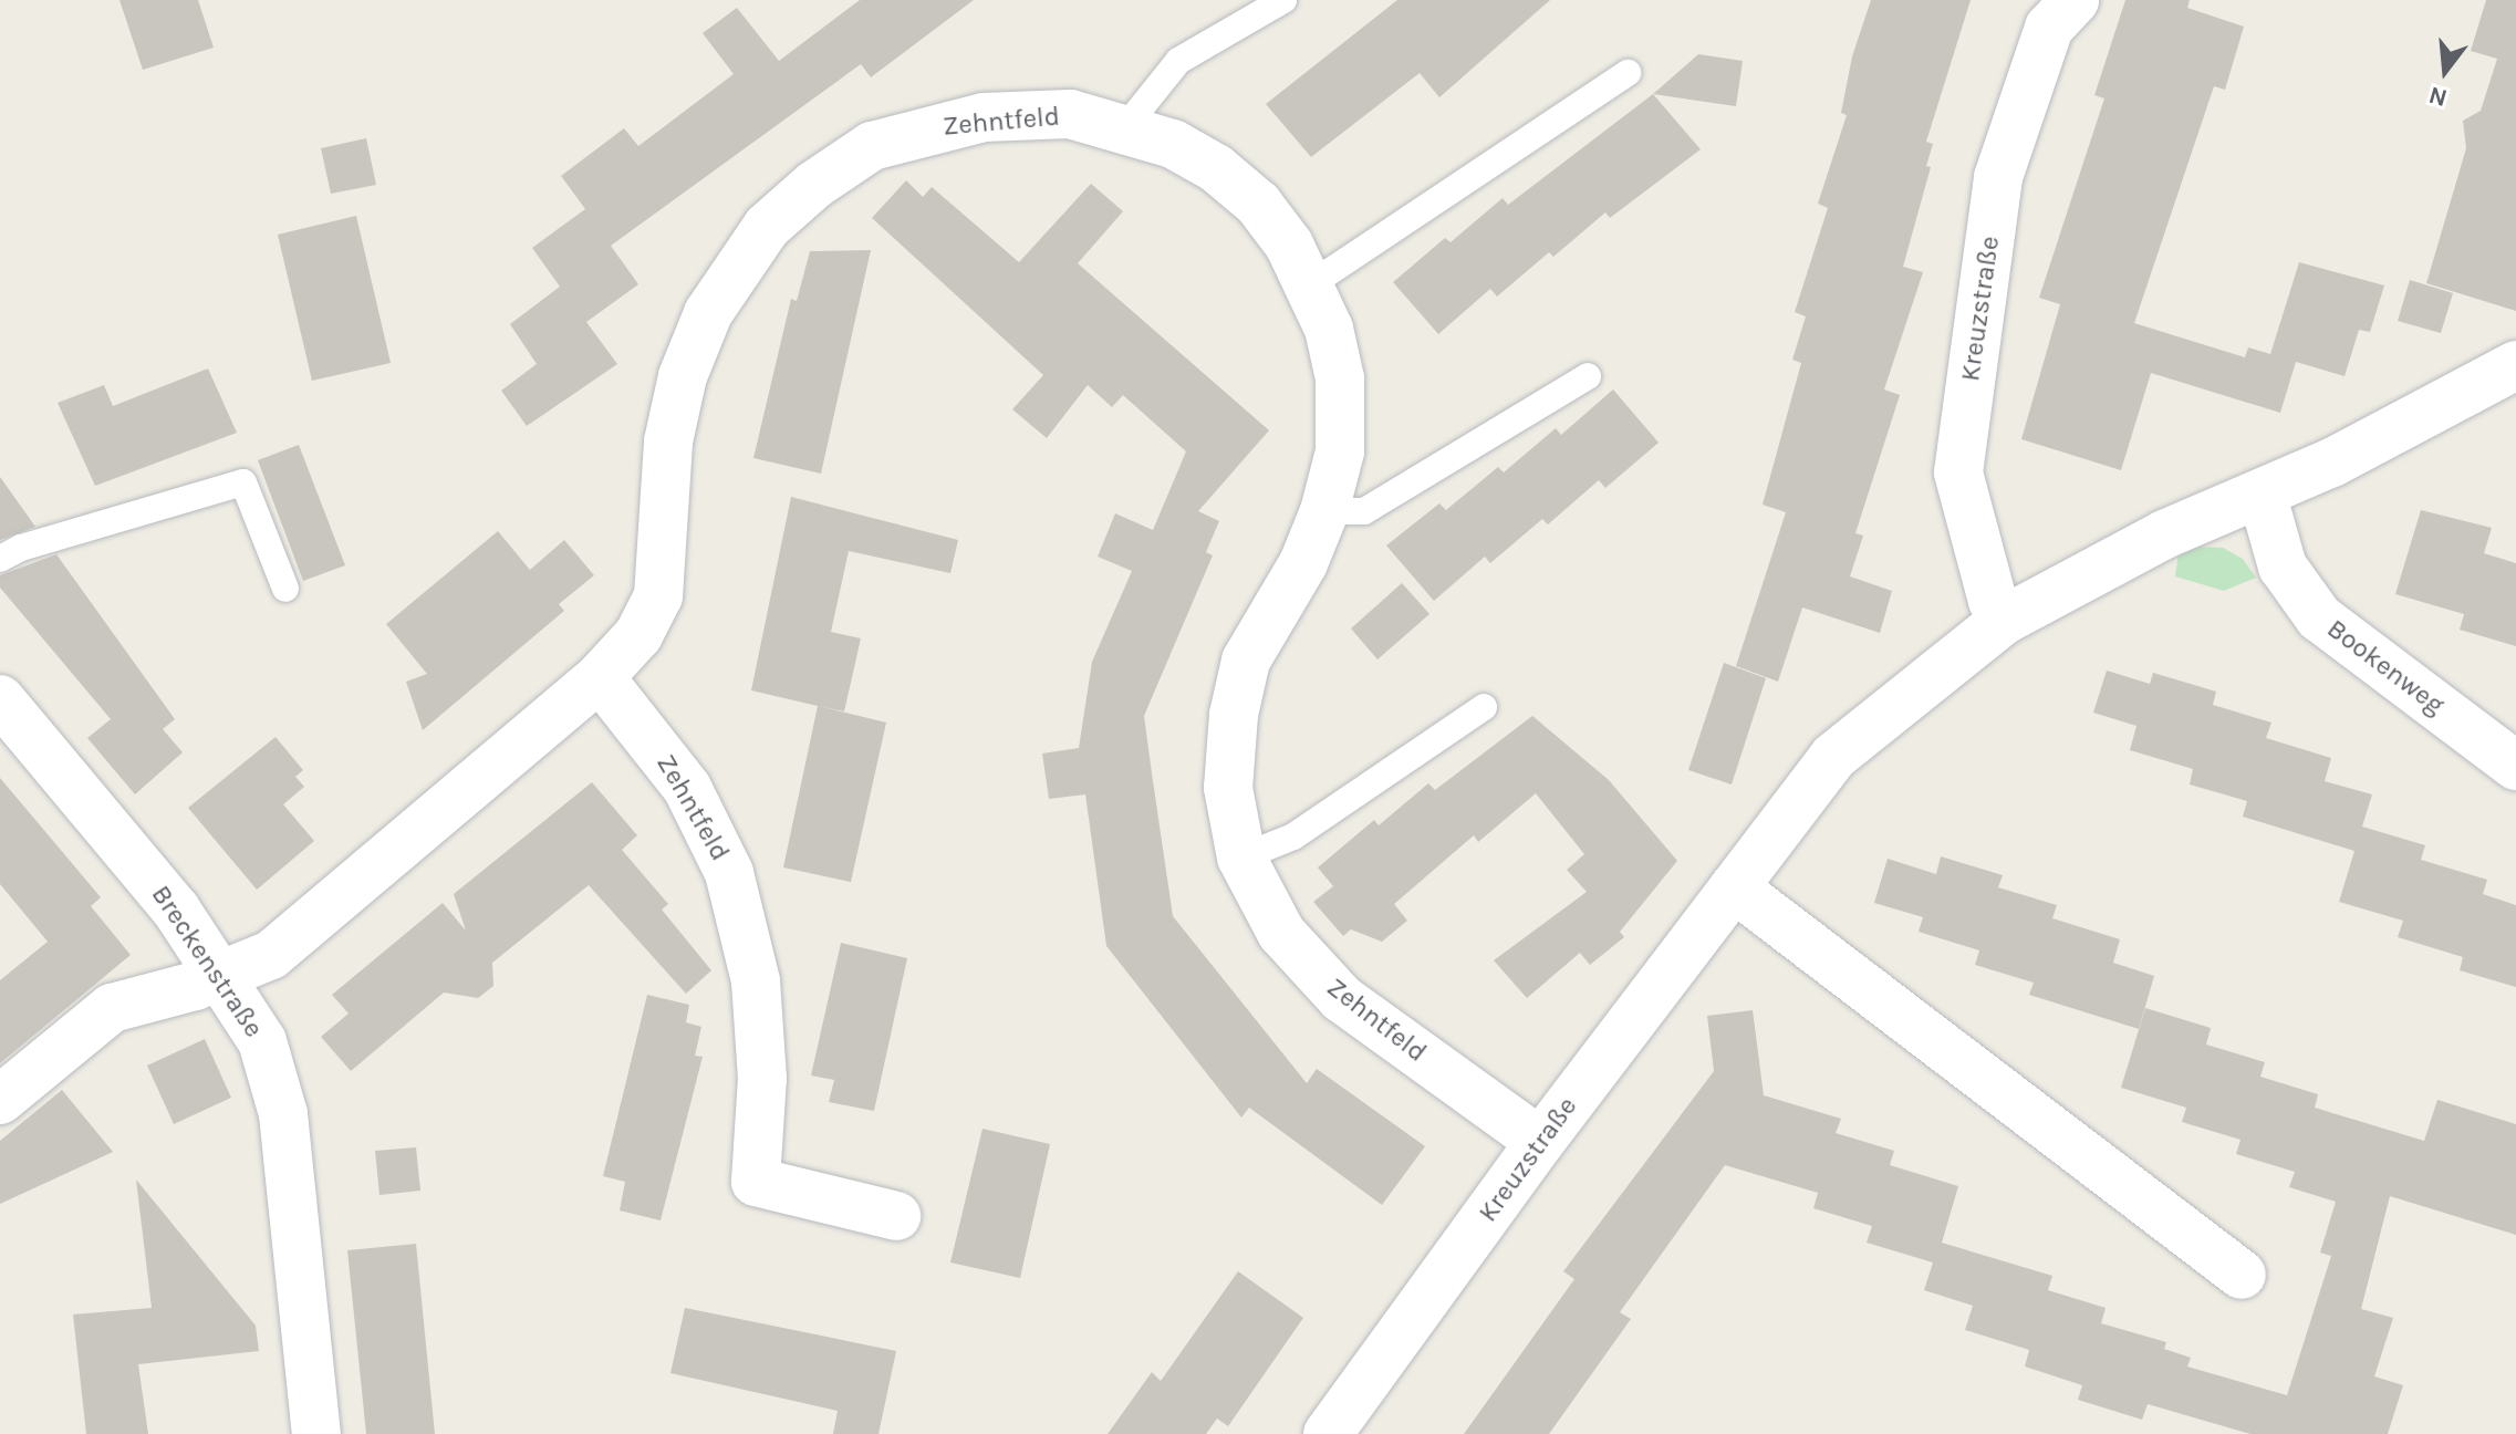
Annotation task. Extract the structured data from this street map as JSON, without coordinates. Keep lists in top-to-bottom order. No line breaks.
{"streets":{"street":["Zehntfeld","Kreuzstraße","Bookenweg","Breckenstraße"]},"crossings":[["Zehntfeld","Kreuzstraße"],["Zehntfeld","Breckenstraße"],["Kreuzstraße","Bookenweg"]],"north":"bottom"}
